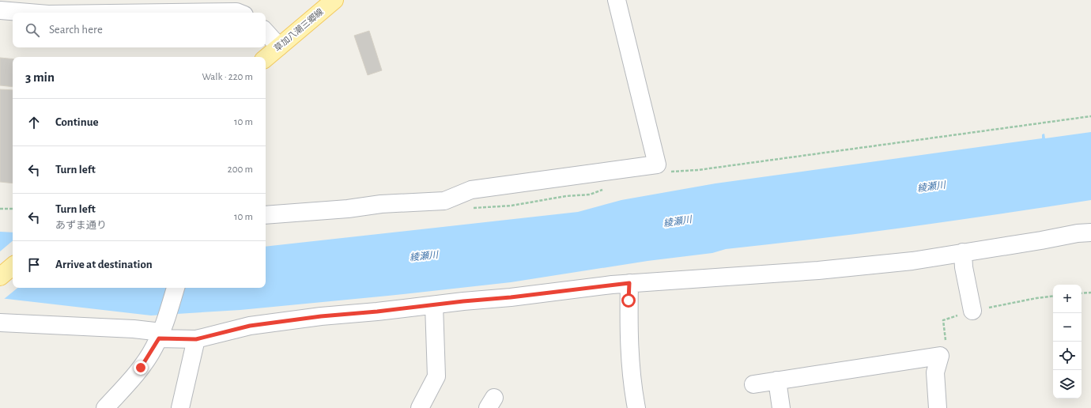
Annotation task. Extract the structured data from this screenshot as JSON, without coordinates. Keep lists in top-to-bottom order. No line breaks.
{"streets":{"main road":["草加八潮三郷線"]},"water":["綾瀬川"],"page":{"search":"Search here","heading":["3 min","Walk · 220 m"],"list":[["Continue","10 m"],["Turn left","200 m"],["Turn left","あずま通り","10 m"],"Arrive at destination"],"map_buttons":["+","−"]}}
